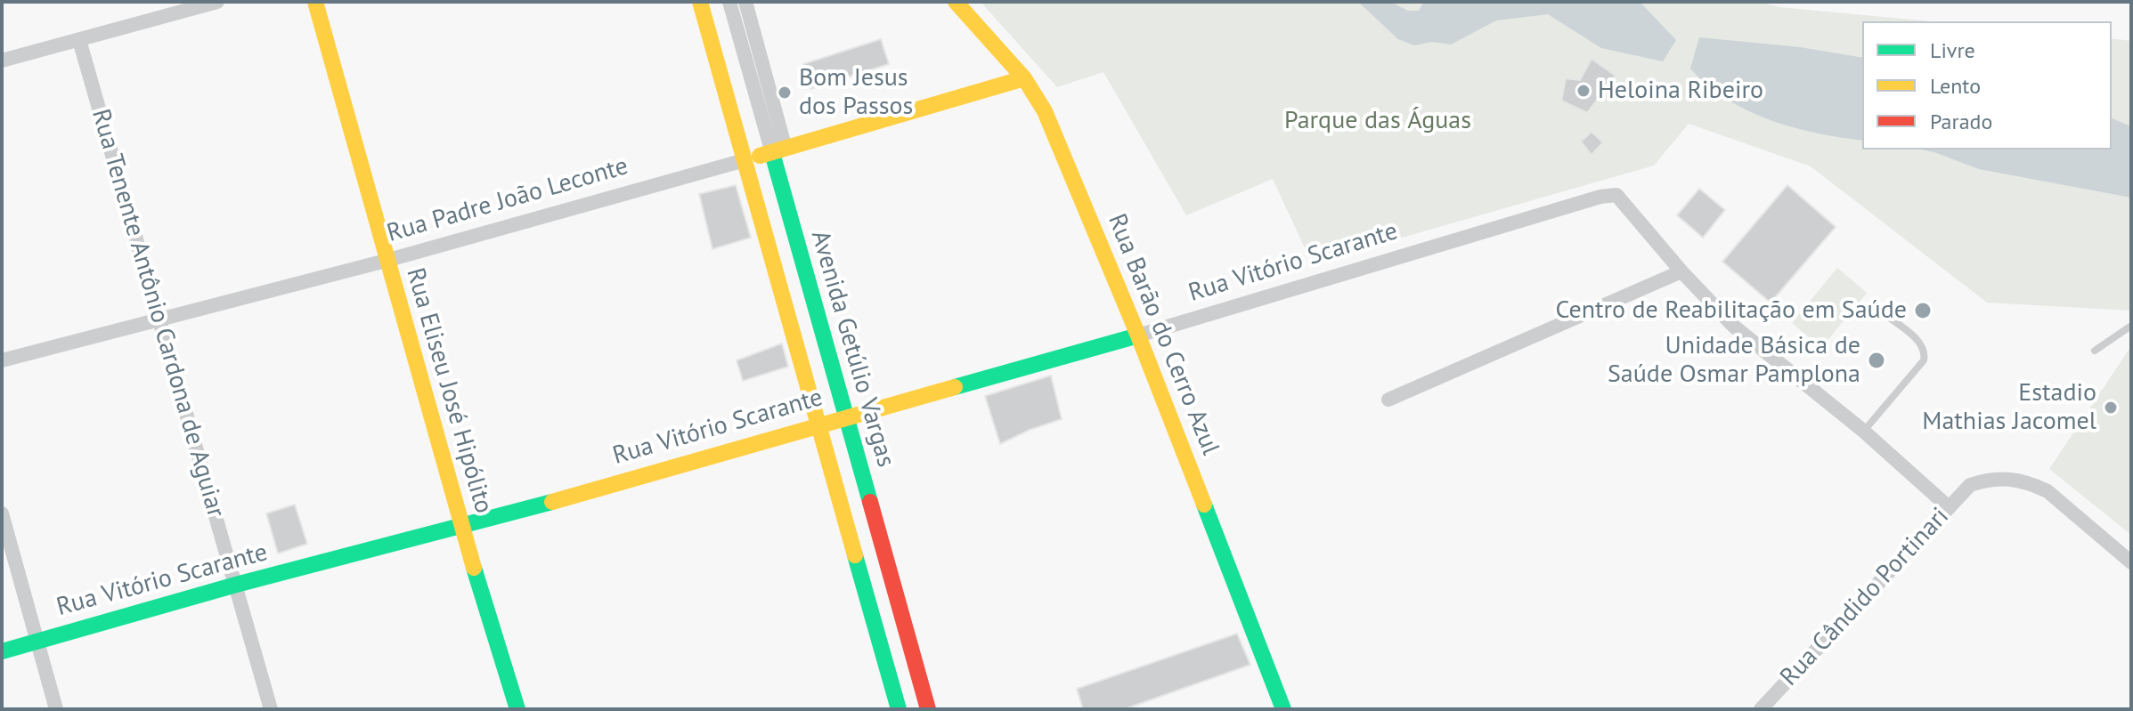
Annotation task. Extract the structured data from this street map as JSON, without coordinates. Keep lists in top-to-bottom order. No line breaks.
{"streets":{"main road":["Rua Padre João Leconte","Rua Vitório Scarante","Rua Barão do Cerro Azul","Avenida Getúlio Vargas","Rua Eliseu José Hipólito"],"street":["Rua Tenente Antônio Cardona de Aguiar","Rua Cândido Portinari"]},"crossings":[["Rua Padre João Leconte","Rua Tenente Antônio Cardona de Aguiar"],["Rua Padre João Leconte","Rua Barão do Cerro Azul"],["Rua Padre João Leconte","Avenida Getúlio Vargas"],["Rua Padre João Leconte","Rua Eliseu José Hipólito"],["Rua Vitório Scarante","Rua Tenente Antônio Cardona de Aguiar"],["Rua Vitório Scarante","Rua Barão do Cerro Azul"],["Rua Vitório Scarante","Avenida Getúlio Vargas"],["Rua Vitório Scarante","Rua Eliseu José Hipólito"]],"parks":["Parque das Águas"],"places":["Heloina Ribeiro","Bom Jesus dos Passos","Centro de Reabilitação em Saúde","Unidade Básica de Saúde Osmar Pamplona","Estadio Mathias Jacomel"],"legend":["Livre","Lento","Parado"]}
